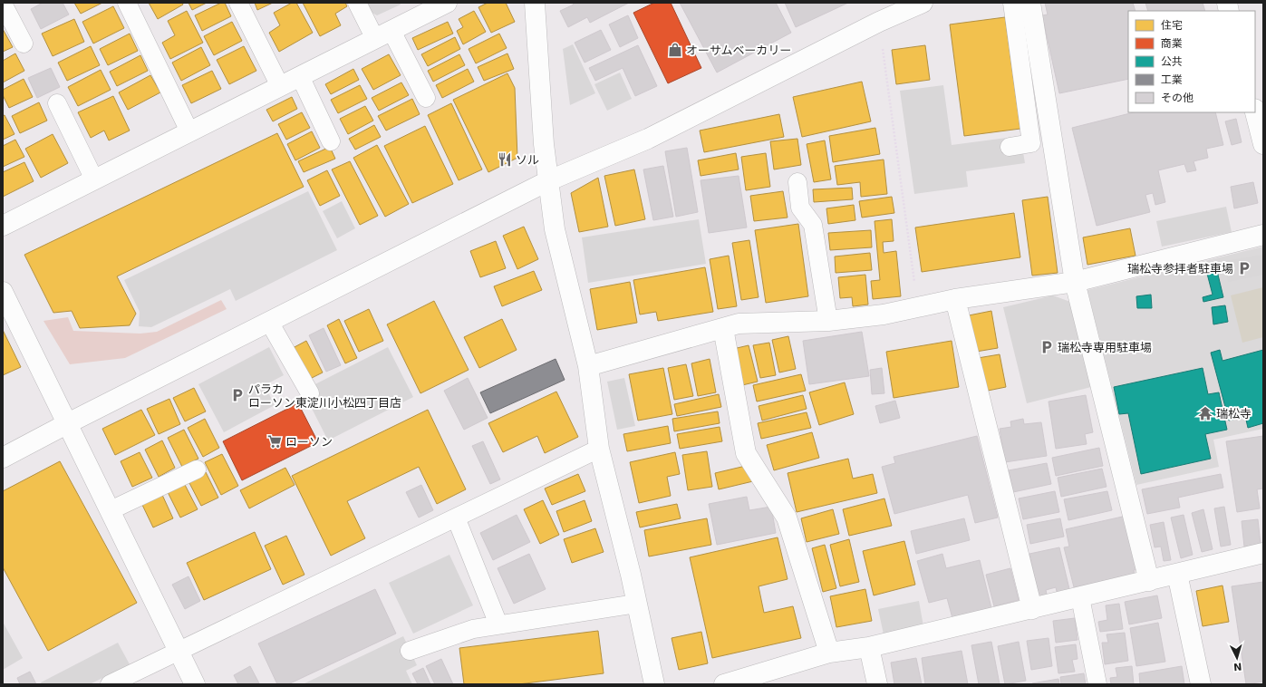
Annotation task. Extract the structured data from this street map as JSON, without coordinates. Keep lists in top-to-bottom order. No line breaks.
{"places":{"shop":["オーサムベーカリー"],"restaurant":["ソル"],"parking":["瑞松寺参拝者駐車場","瑞松寺専用駐車場","パラカ ローソン東淀川小松四丁目店"],"temple":["瑞松寺"],"supermarket":["ローソン"]},"legend":["住宅","商業","公共","工業","その他"],"north":"bottom"}
